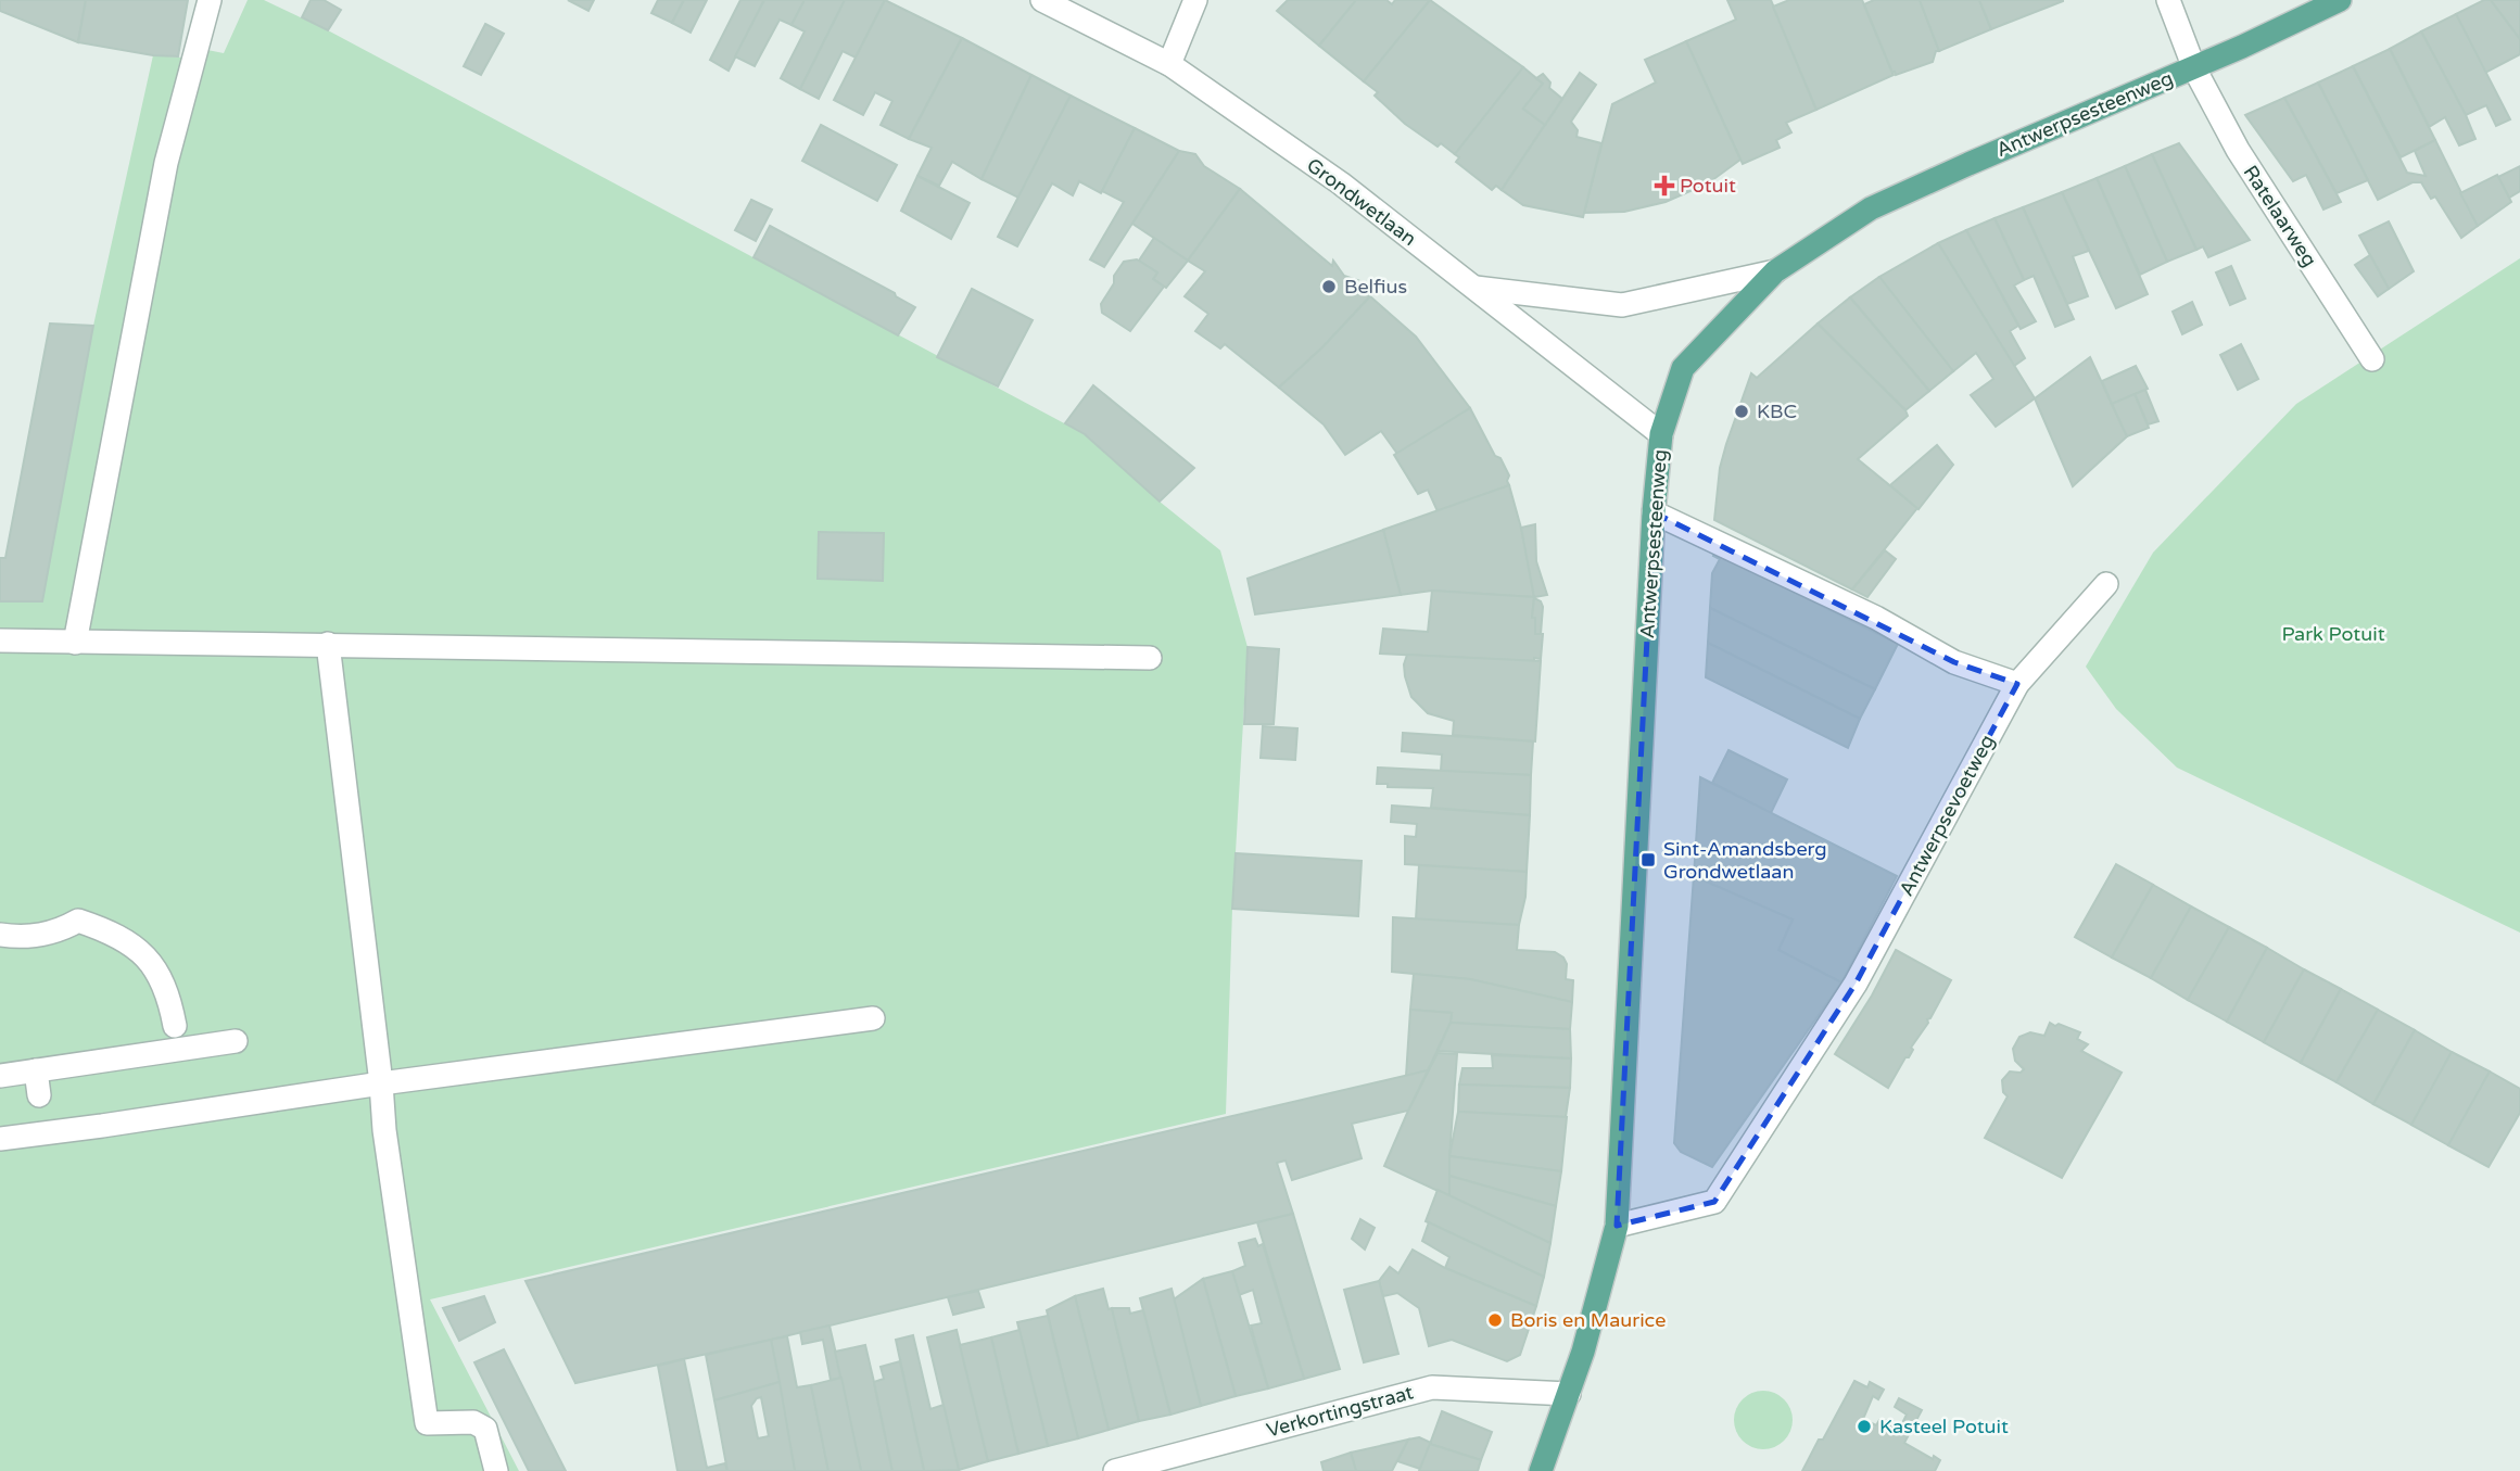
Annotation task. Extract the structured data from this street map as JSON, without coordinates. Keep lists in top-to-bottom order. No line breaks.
{"streets":{"main road":["Antwerpsesteenweg"],"street":["Grondwetlaan","Ratelaarweg","Antwerpsevoetweg","Verkortingstraat"]},"crossings":[["Antwerpsesteenweg","Grondwetlaan"],["Antwerpsesteenweg","Ratelaarweg"],["Antwerpsesteenweg","Antwerpsevoetweg"],["Antwerpsesteenweg","Verkortingstraat"]],"parks":["Park Potuit"],"places":{"health":["Potuit"],"other":["Belfius","KBC","Boris en Maurice","Kasteel Potuit"],"transit":["Sint-Amandsberg Grondwetlaan"]}}
